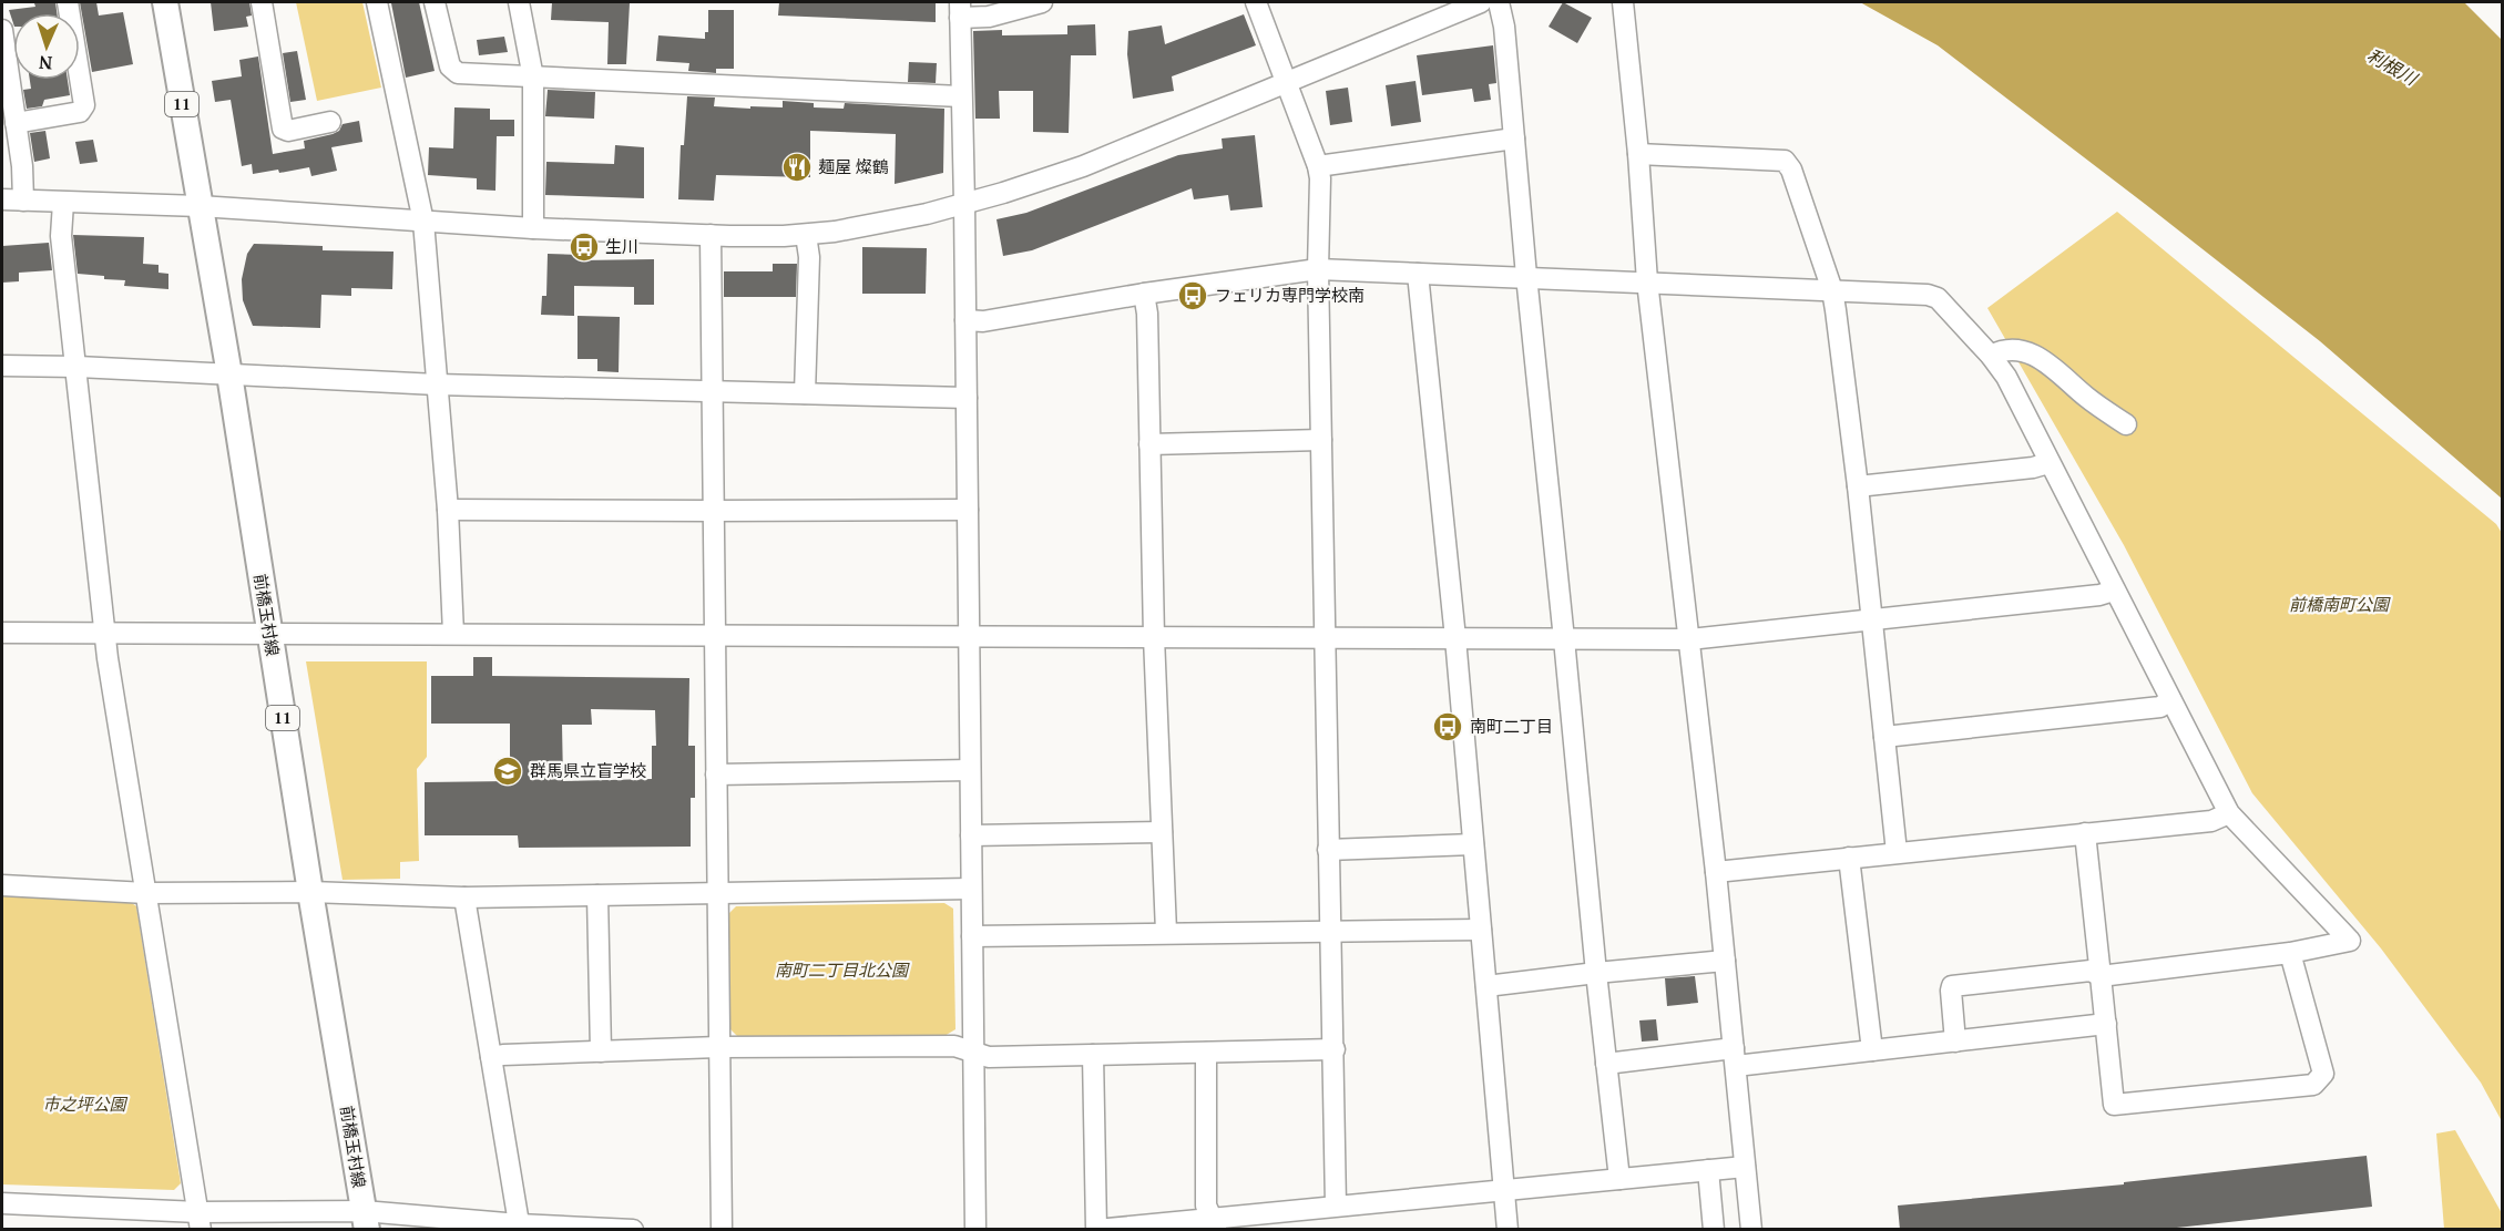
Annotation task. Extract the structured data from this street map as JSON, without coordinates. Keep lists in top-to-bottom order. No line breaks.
{"streets":{"main road":["11","前橋玉村線"]},"water":["利根川"],"parks":["前橋南町公園","南町二丁目北公園","市之坪公園"],"places":{"restaurant":["麺屋 燦鶴"],"bus stop":["生川","フェリカ専門学校南","南町二丁目"],"school or university":["群馬県立盲学校"]},"north":"bottom"}
